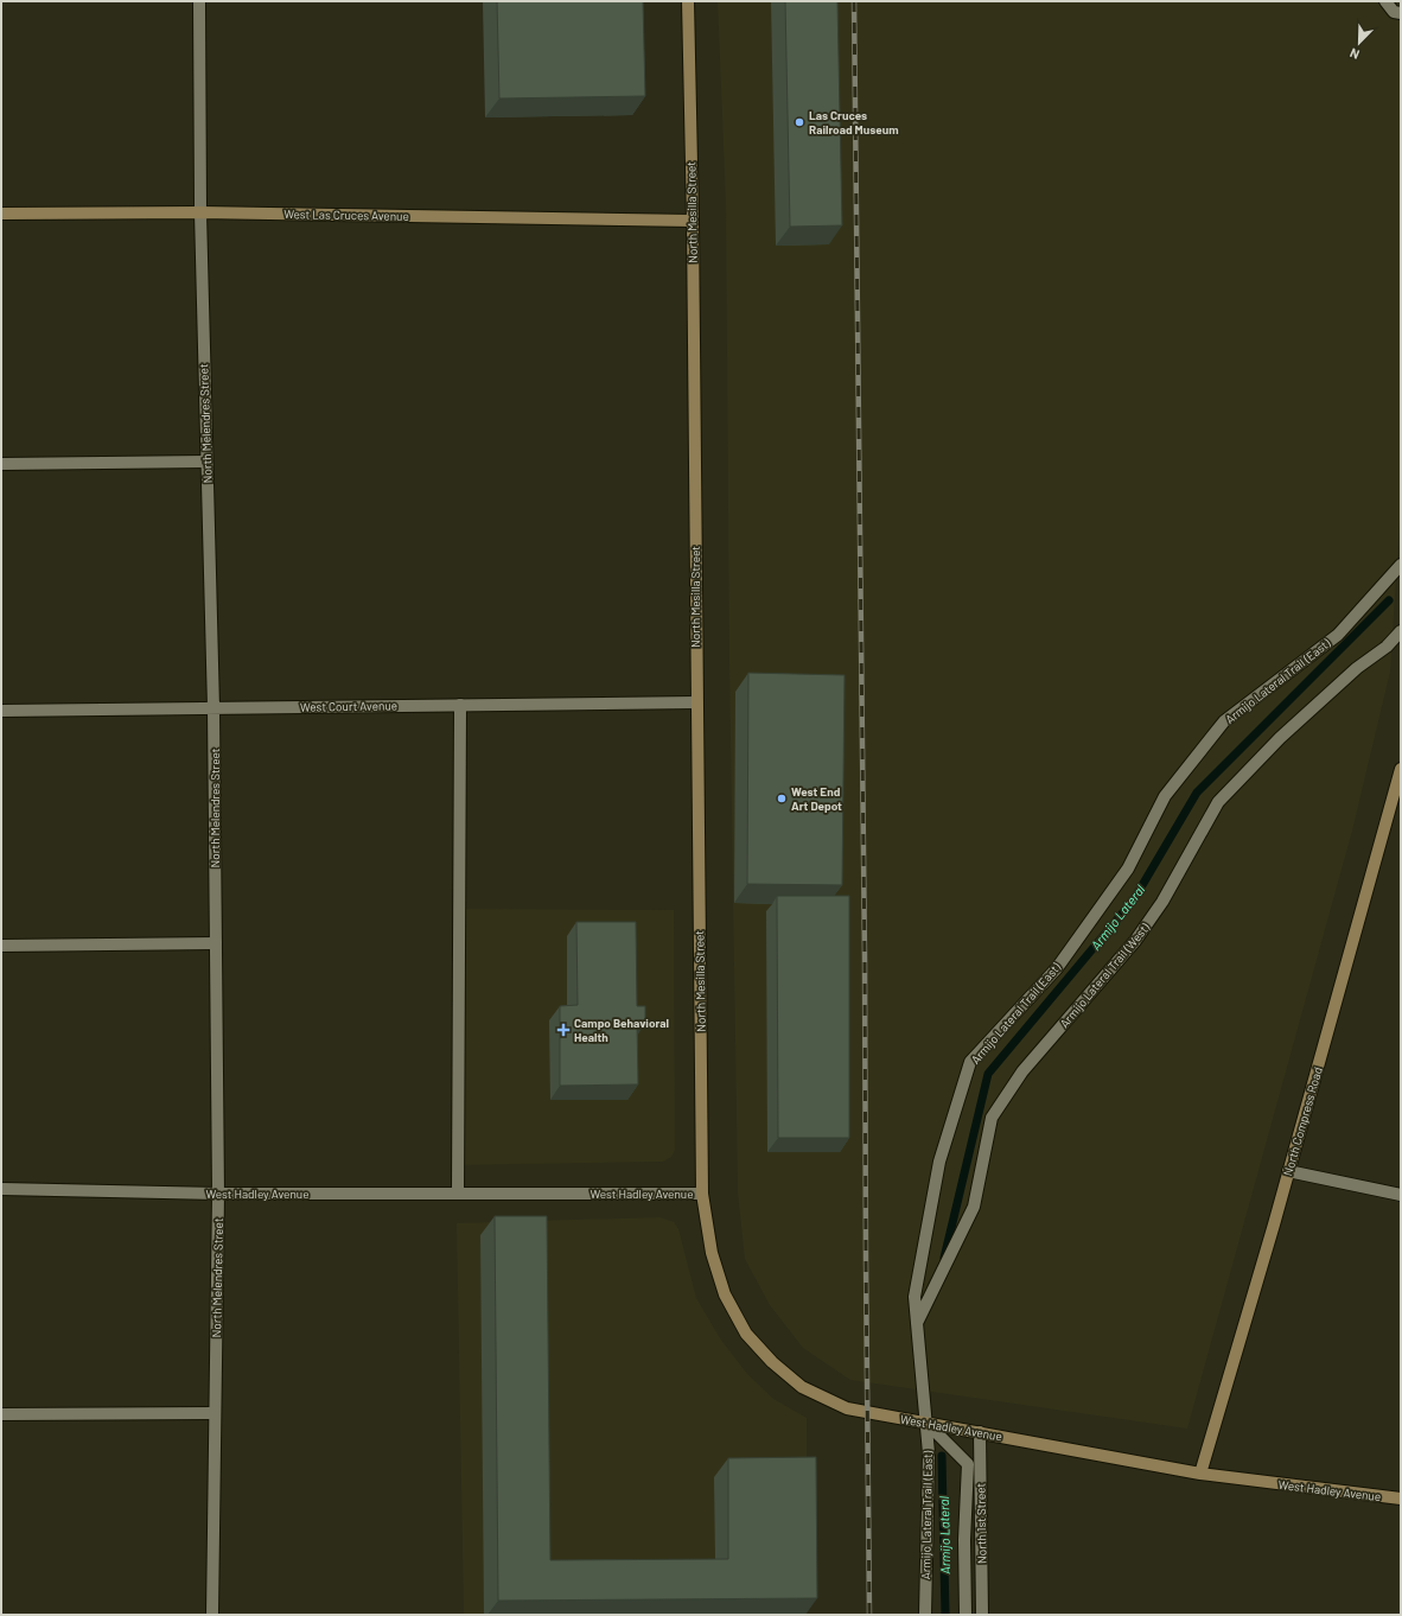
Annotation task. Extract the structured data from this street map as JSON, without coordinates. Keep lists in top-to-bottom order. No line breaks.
{"streets":{"street":["North Mesilla Street","West Las Cruces Avenue","North Melendres Street","Armijo Lateral Trail (East)","West Court Avenue","Armijo Lateral Trail (West)","North Compress Road","West Hadley Avenue","North 1st Street"]},"crossings":[["North Mesilla Street","West Las Cruces Avenue"],["North Mesilla Street","West Court Avenue"],["North Mesilla Street","West Hadley Avenue"],["West Las Cruces Avenue","North Melendres Street"],["North Melendres Street","West Court Avenue"],["North Melendres Street","West Hadley Avenue"],["Armijo Lateral Trail (East)","Armijo Lateral Trail (West)"],["Armijo Lateral Trail (East)","West Hadley Avenue"],["North Compress Road","West Hadley Avenue"],["West Hadley Avenue","North 1st Street"]],"water":["Armijo Lateral"],"places":{"other":["Las Cruces Railroad Museum","West End Art Depot"],"health":["Campo Behavioral Health"]},"north":"bottom left"}
